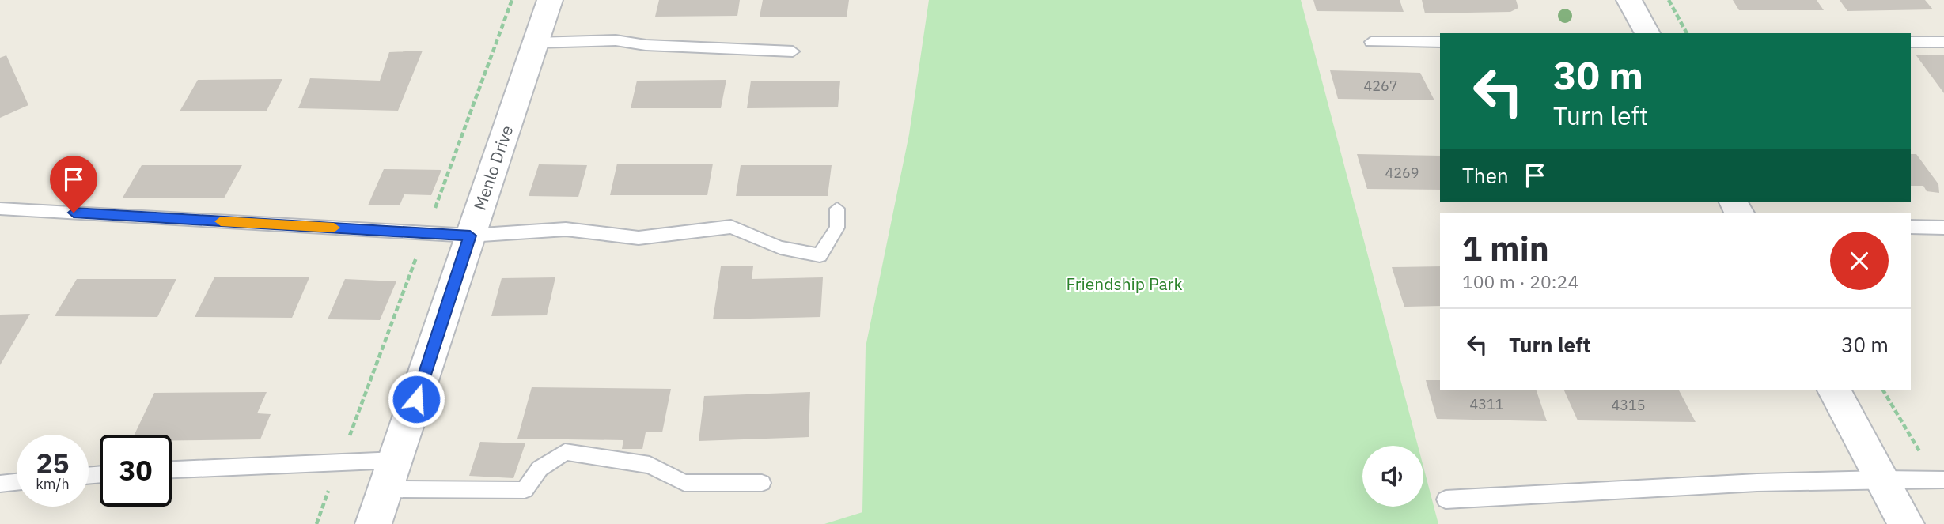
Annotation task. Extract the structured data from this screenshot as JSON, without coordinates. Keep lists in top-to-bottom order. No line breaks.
{"streets":{"street":["Menlo Drive"]},"parks":["Friendship Park"],"house_numbers":["4267","4269","4311","4315"],"page":{"turn":["30 m","Turn left"],"then":"Then","heading":["1 min","100 m · 20:24"],"list":[{"name":"Turn left","value":"30 m"}],"speed":"25 km/h","limit":"30"}}
